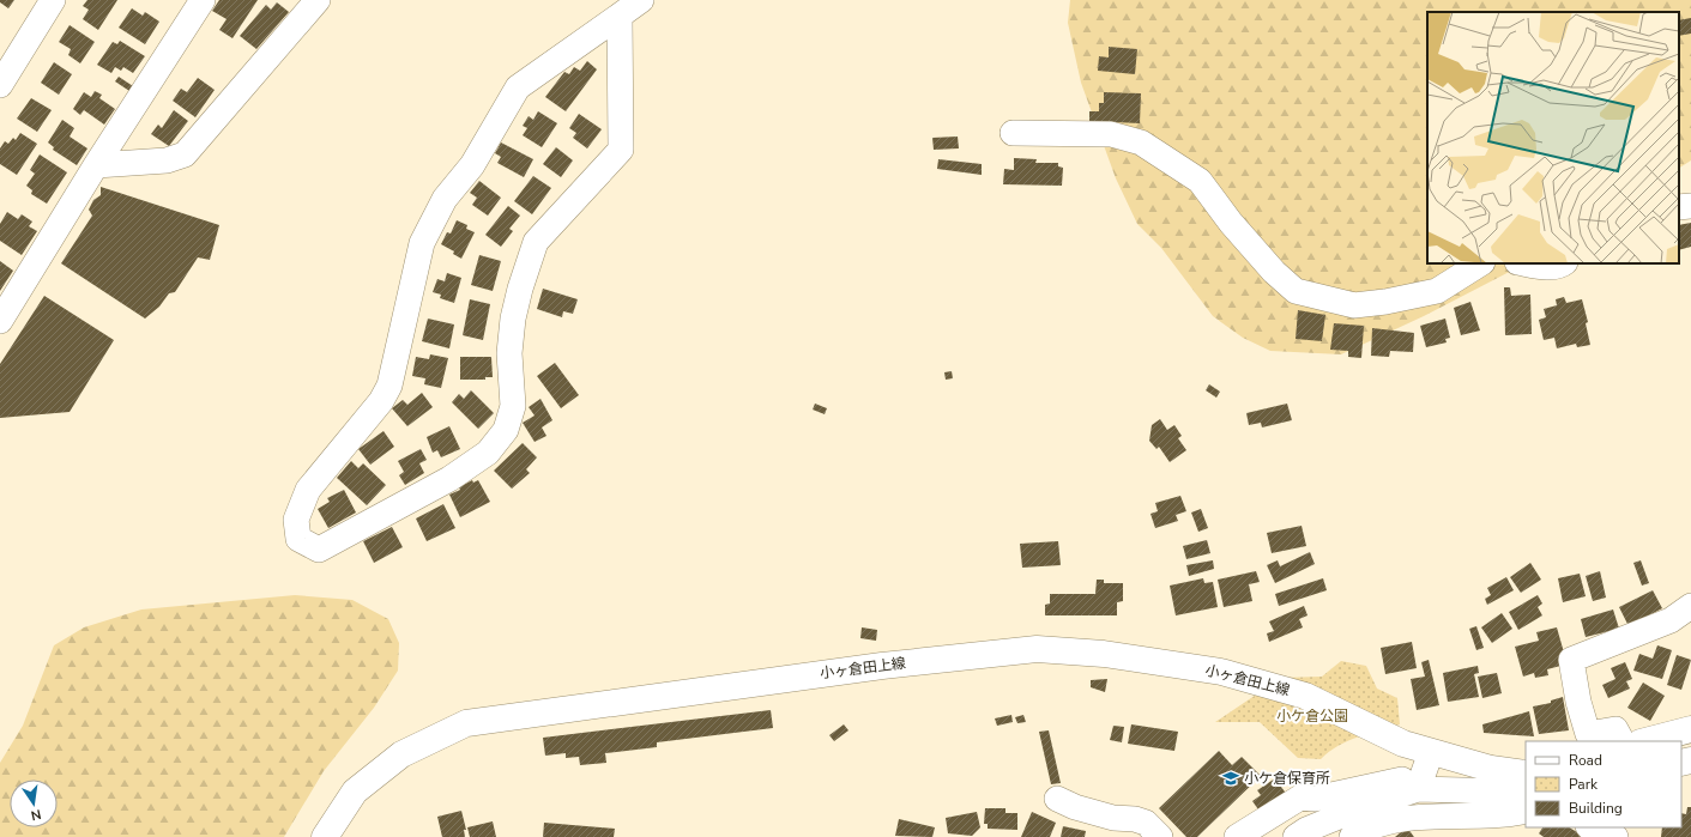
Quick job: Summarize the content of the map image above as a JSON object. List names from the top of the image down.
{
  "streets": {
    "main road": ["小ヶ倉田上線"]
  },
  "parks": ["小ケ倉公園"],
  "places": {
    "school or university": ["小ケ倉保育所"]
  },
  "legend": ["Road", "Park", "Building"],
  "north": "bottom"
}
